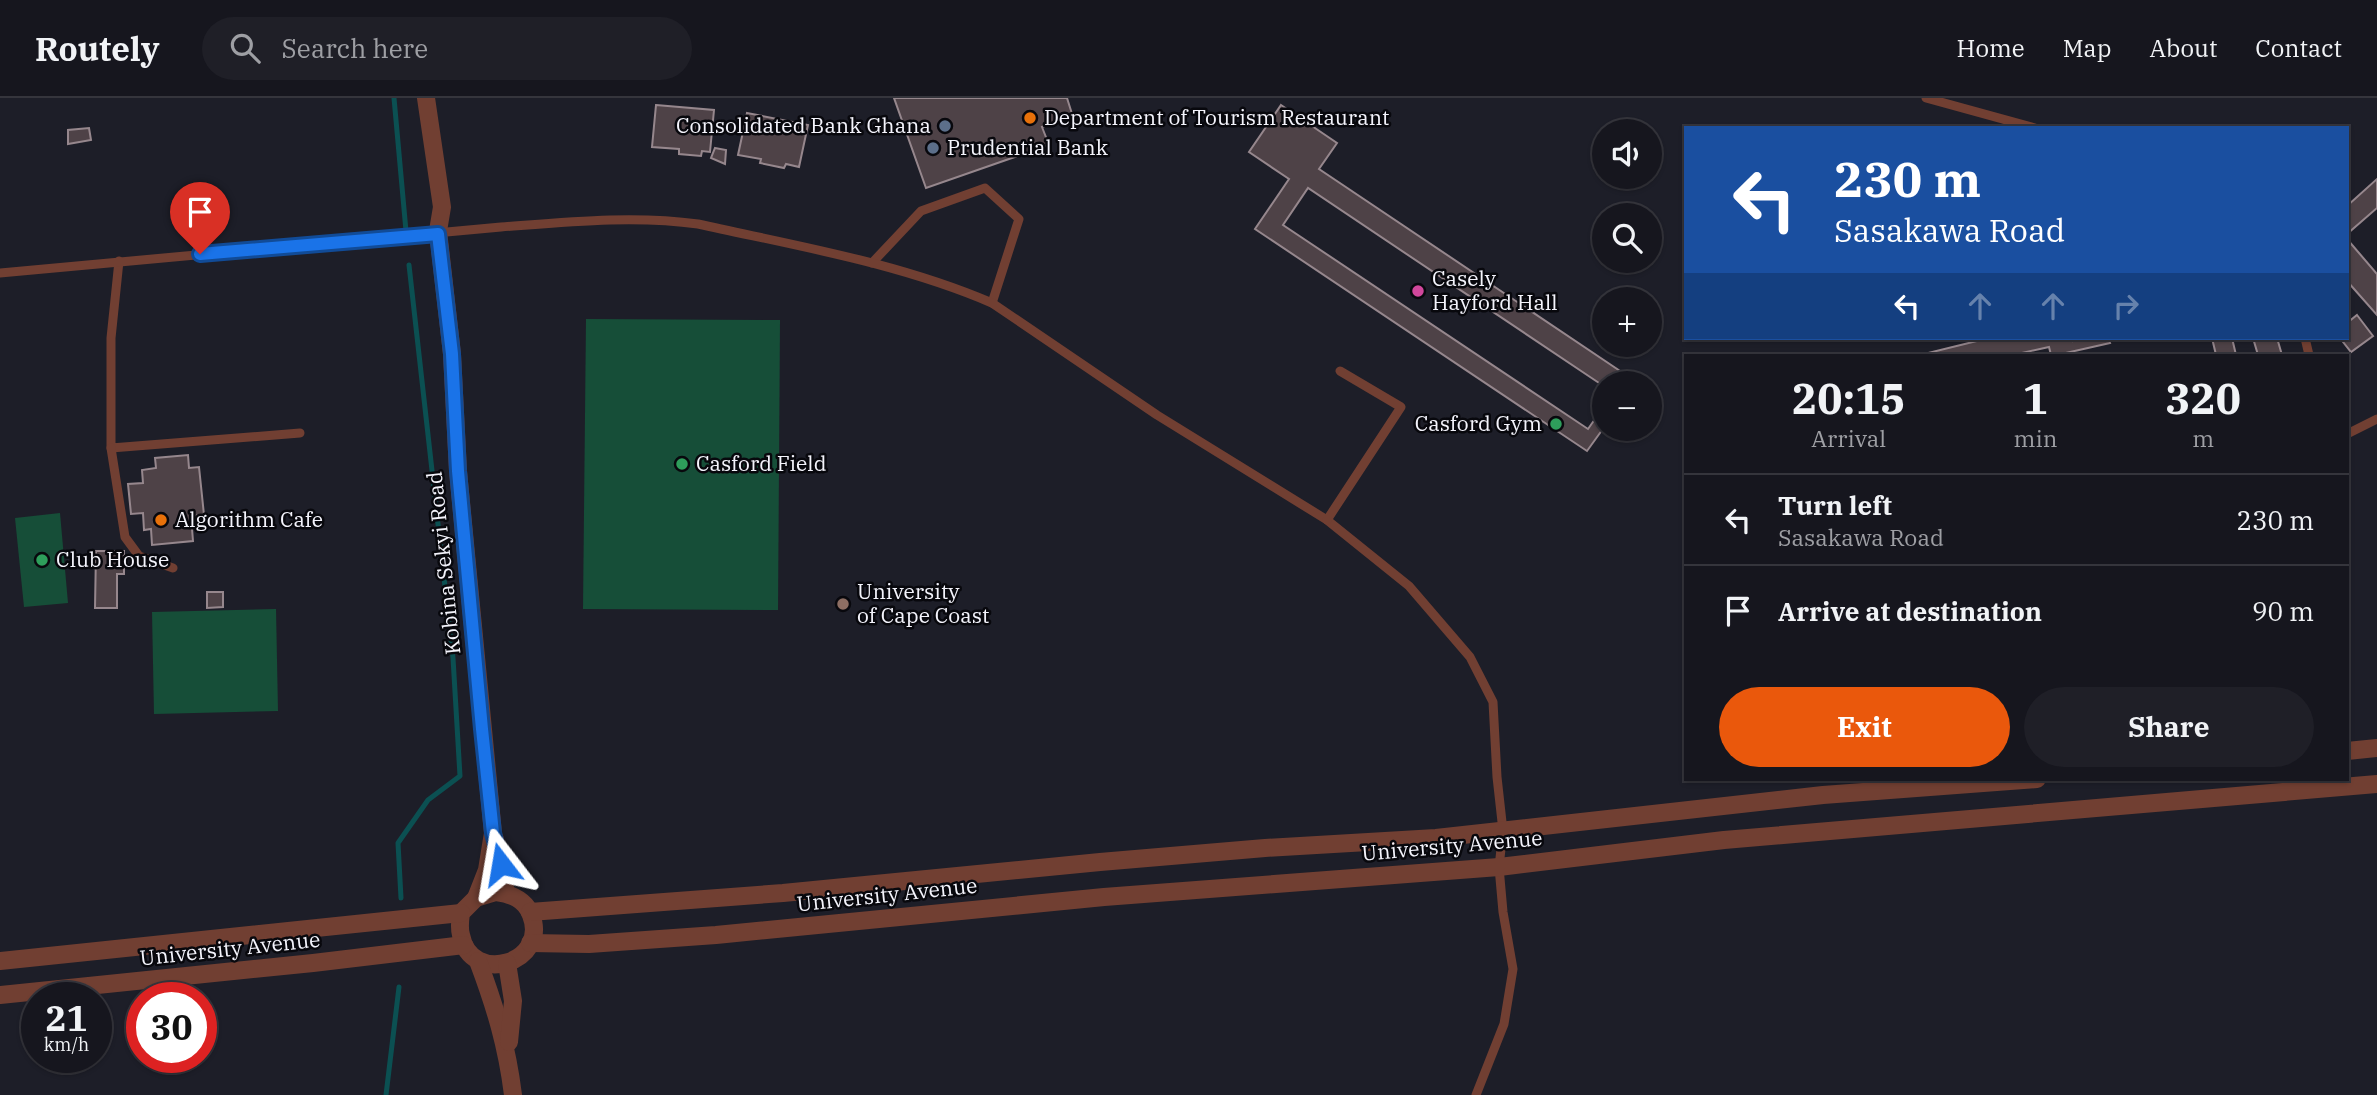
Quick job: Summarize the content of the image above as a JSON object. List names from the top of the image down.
{
  "streets": {
    "street": ["Kobina Sekyi Road", "University Avenue"]
  },
  "crossings": [
    ["Kobina Sekyi Road", "University Avenue"]
  ],
  "places": [
    "Department of Tourism Restaurant",
    "Consolidated Bank Ghana",
    "Prudential Bank",
    "Casely Hayford Hall",
    "Casford Gym",
    "Casford Field",
    "Algorithm Cafe",
    "Club House",
    "University of Cape Coast"
  ],
  "page": {
    "header": "Routely",
    "search": "Search here",
    "nav": [
      "Home",
      "Map",
      "About",
      "Contact"
    ],
    "map_buttons": ["+", "−"],
    "turn": ["230 m", "Sasakawa Road"],
    "eta": [
      "20:15",
      "Arrival",
      "1",
      "min",
      "320",
      "m"
    ],
    "list": [
      {
        "name": "Turn left",
        "note": "Sasakawa Road",
        "value": "230 m"
      },
      {
        "name": "Arrive at destination",
        "value": "90 m"
      }
    ],
    "buttons": ["Exit", "Share"],
    "speed": "21 km/h",
    "limit": "30"
  }
}
